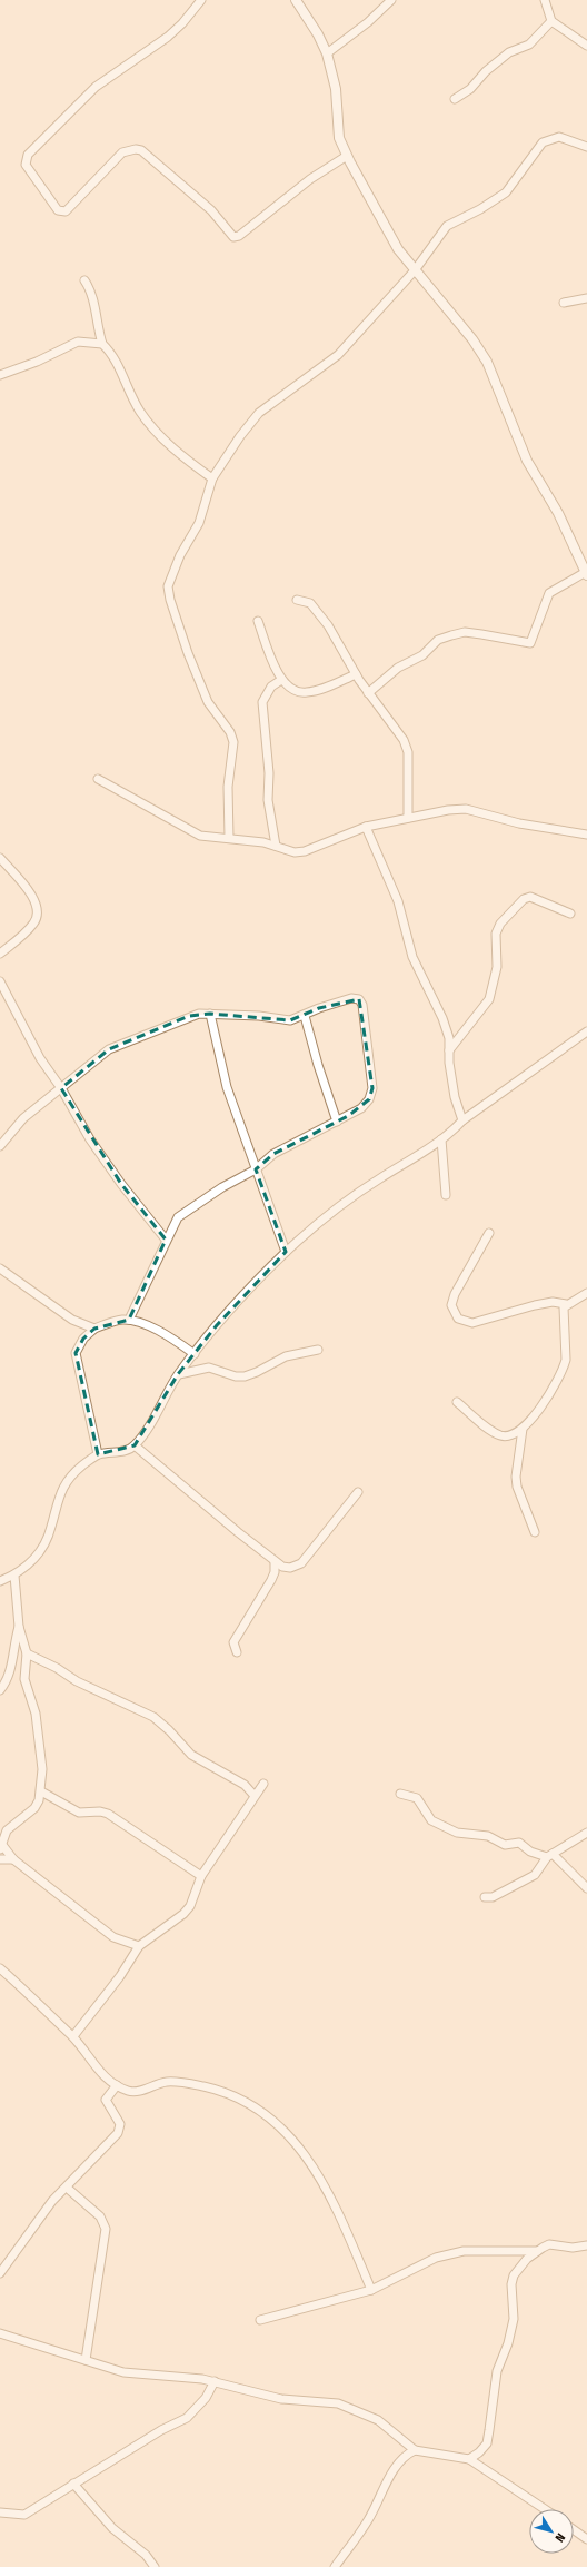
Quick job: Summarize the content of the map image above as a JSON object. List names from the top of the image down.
{
  "north": "bottom right"
}
